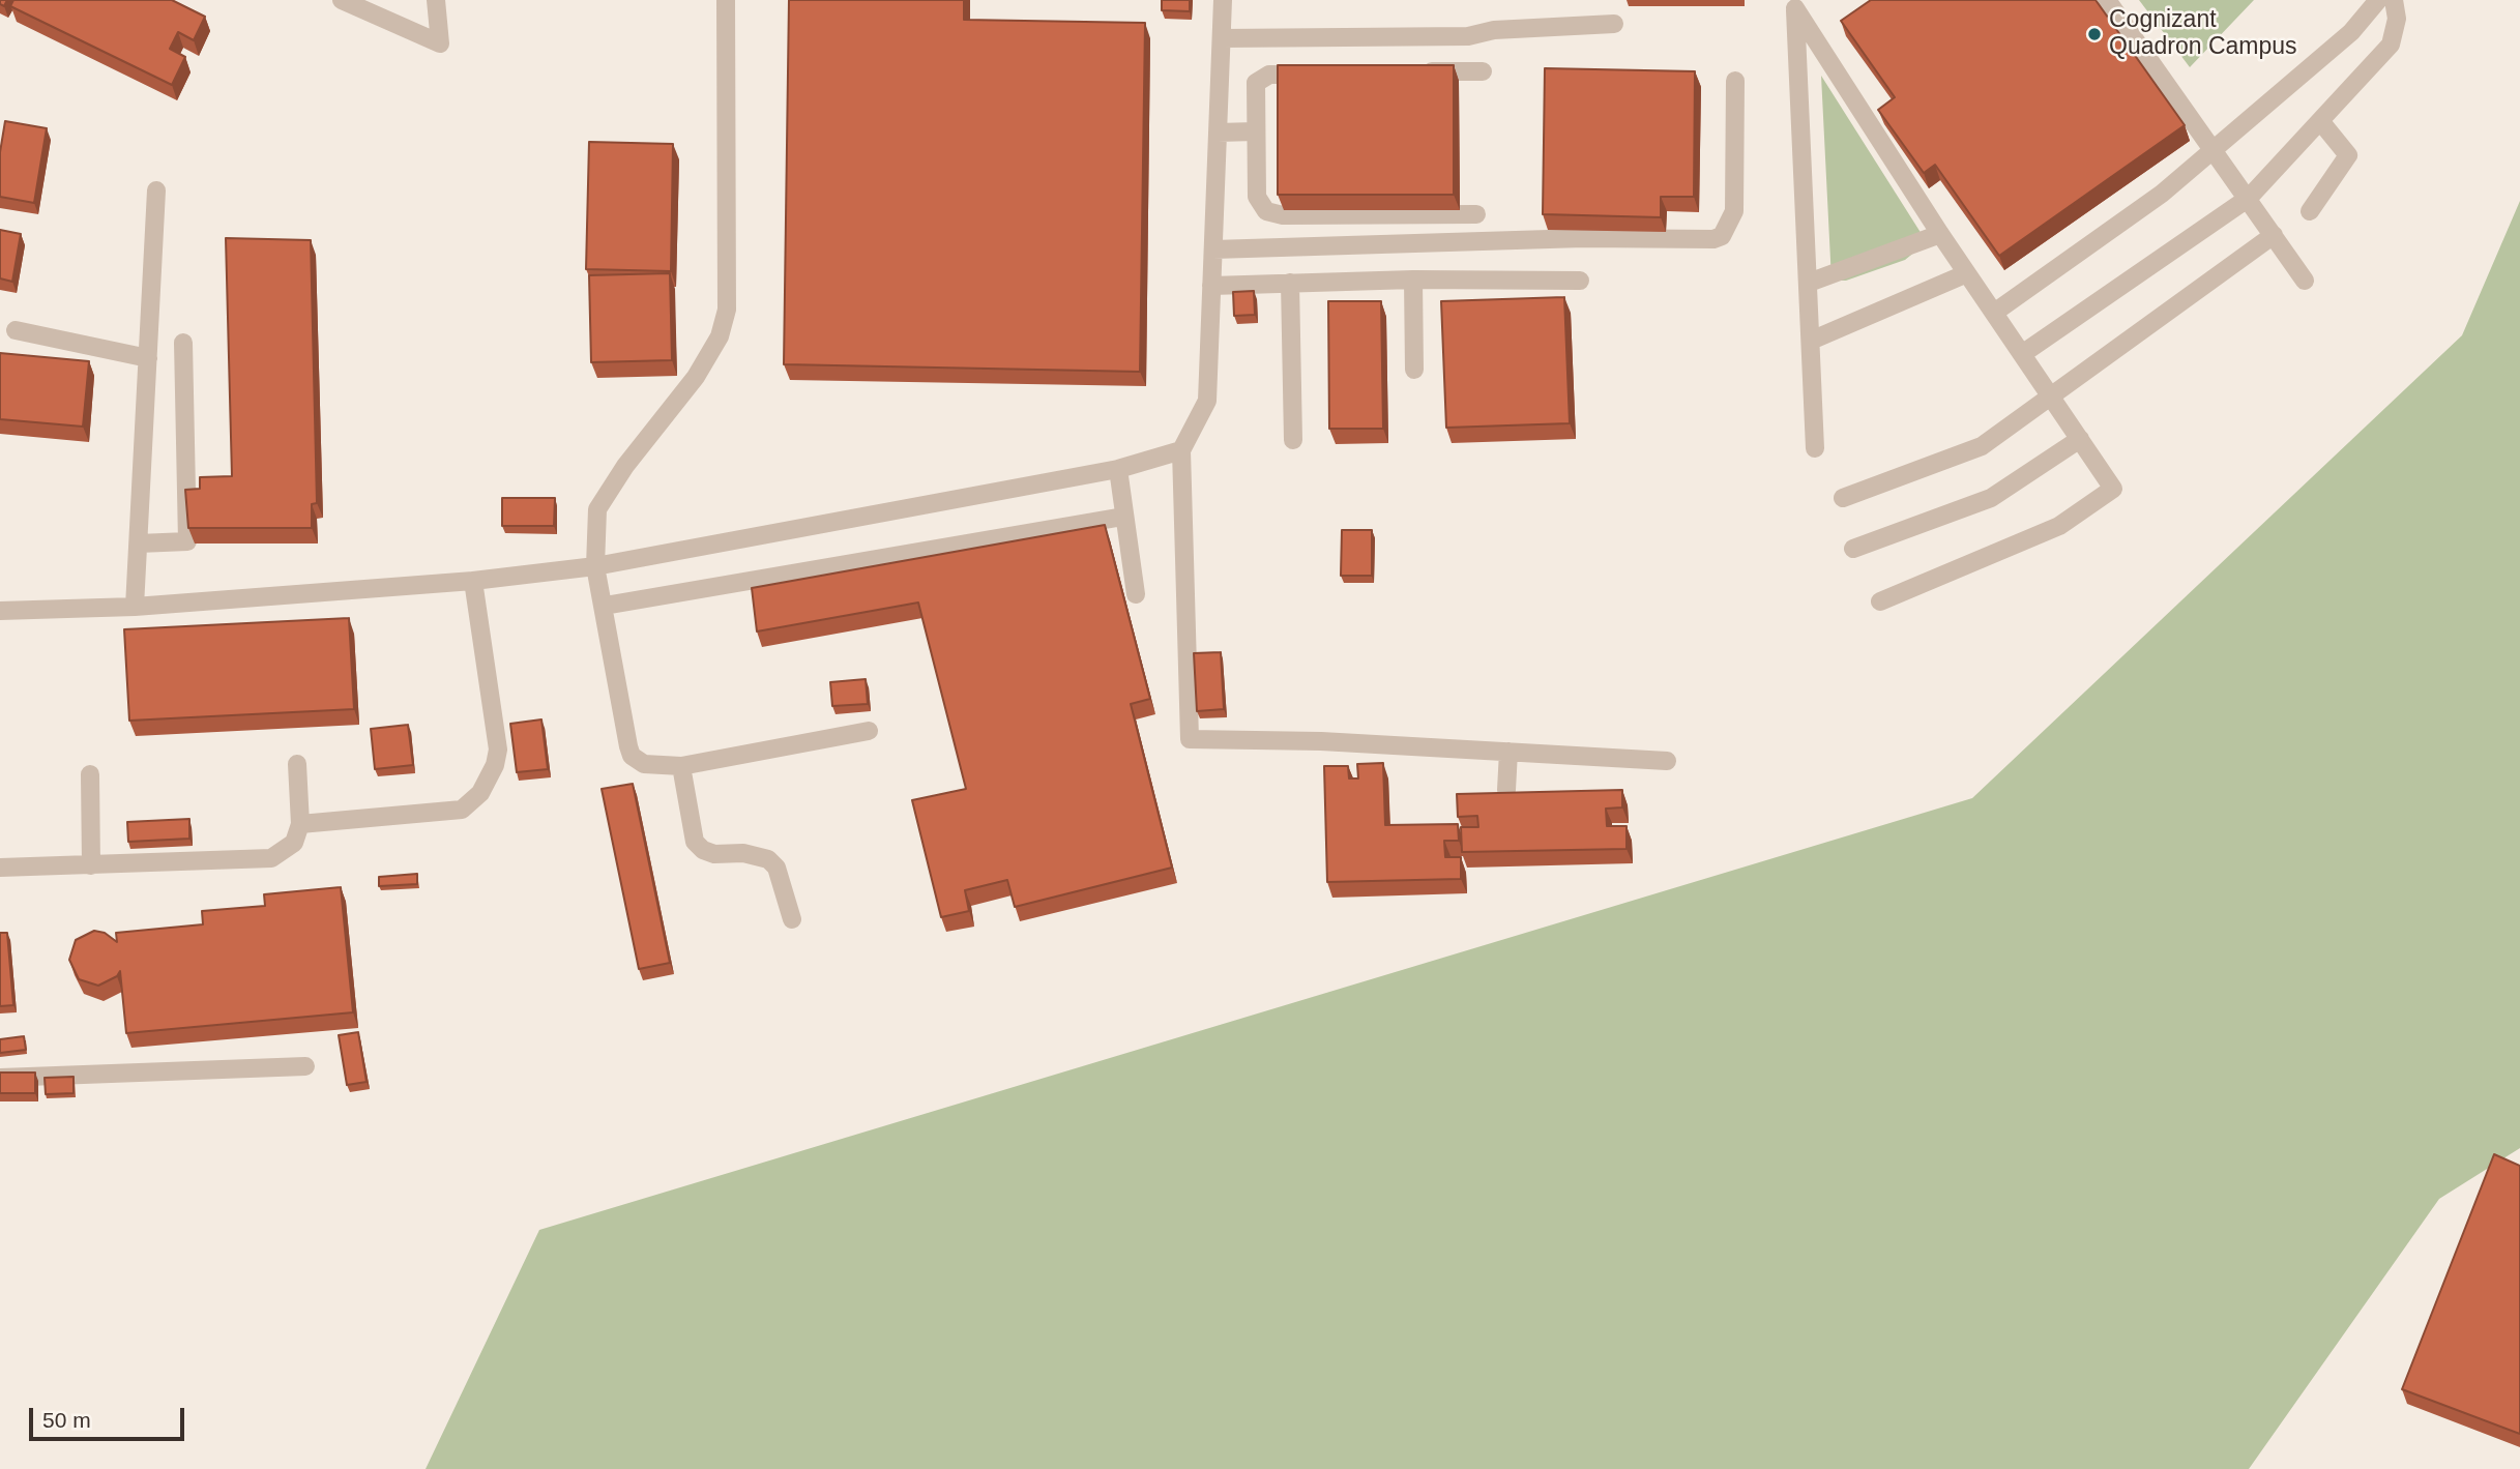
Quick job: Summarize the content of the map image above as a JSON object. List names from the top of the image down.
{
  "places": ["Cognizant Quadron Campus"],
  "scale_bar": "50 m"
}
